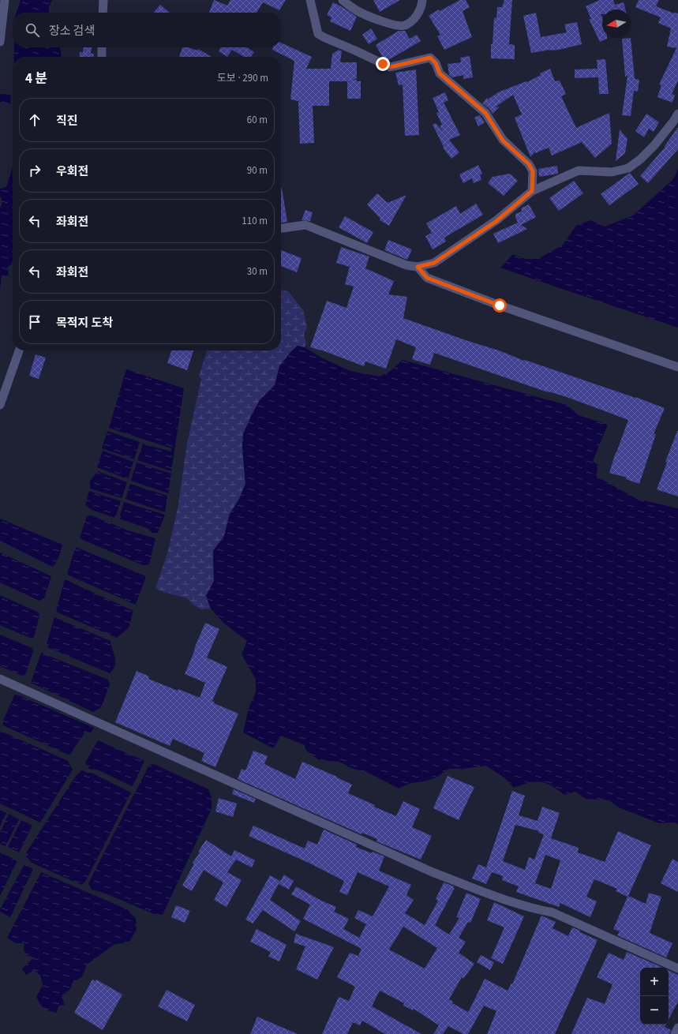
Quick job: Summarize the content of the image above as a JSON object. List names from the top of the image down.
{
  "north": "left",
  "page": {
    "search": "장소 검색",
    "heading": ["4 분", "도보 · 290 m"],
    "list": [
      ["직진", "60 m"],
      ["우회전", "90 m"],
      ["좌회전", "110 m"],
      ["좌회전", "30 m"],
      "목적지 도착"
    ],
    "map_buttons": ["+", "−"]
  }
}
